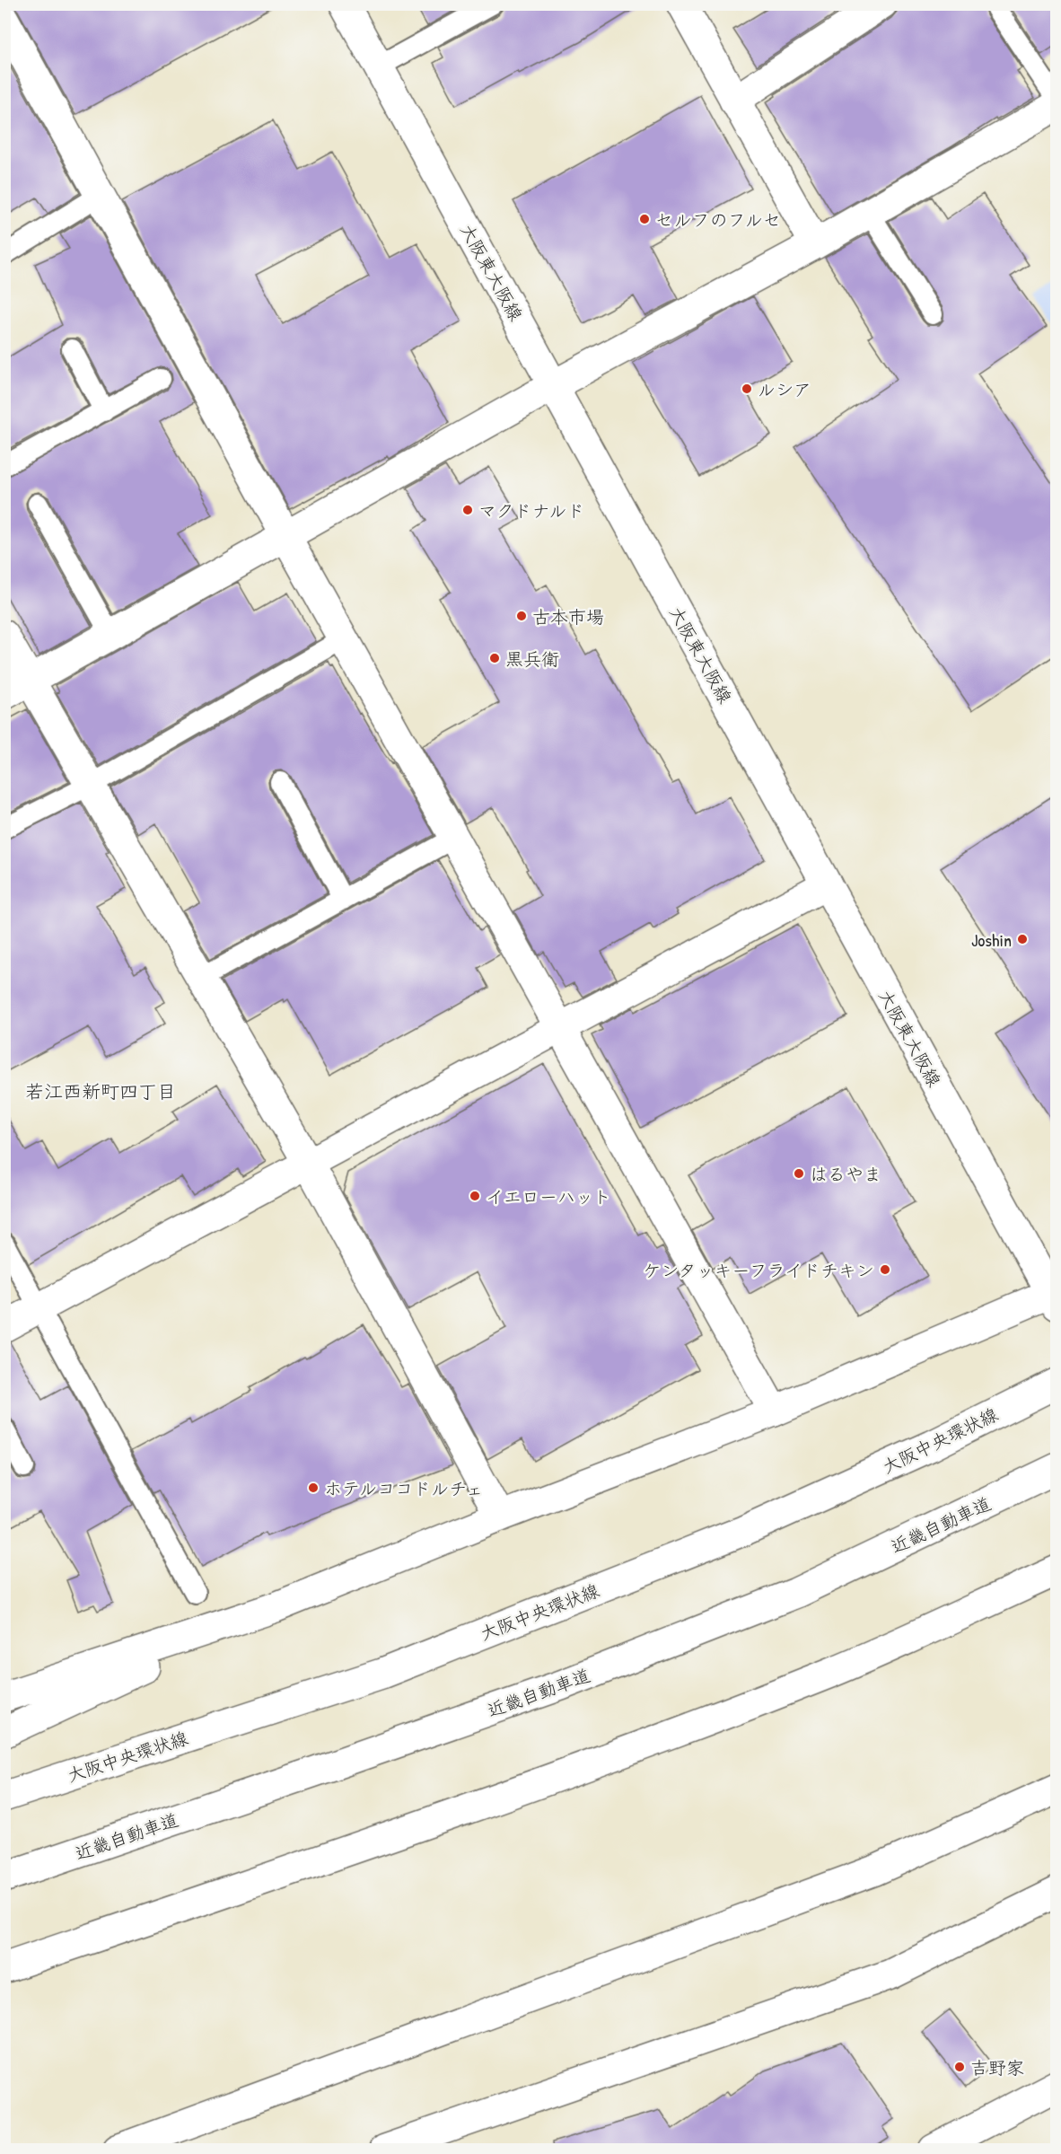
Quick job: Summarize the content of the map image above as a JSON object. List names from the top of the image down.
{
  "streets": {
    "main road": ["大阪東大阪線", "大阪中央環状線", "近畿自動車道"]
  },
  "districts": ["若江西新町四丁目"],
  "places": [
    "セルフのフルセ",
    "ルシア",
    "マクドナルド",
    "古本市場",
    "黒兵衛",
    "Joshin",
    "はるやま",
    "イエローハット",
    "ケンタッキーフライドチキン",
    "ホテルココドルチェ",
    "吉野家"
  ]
}
